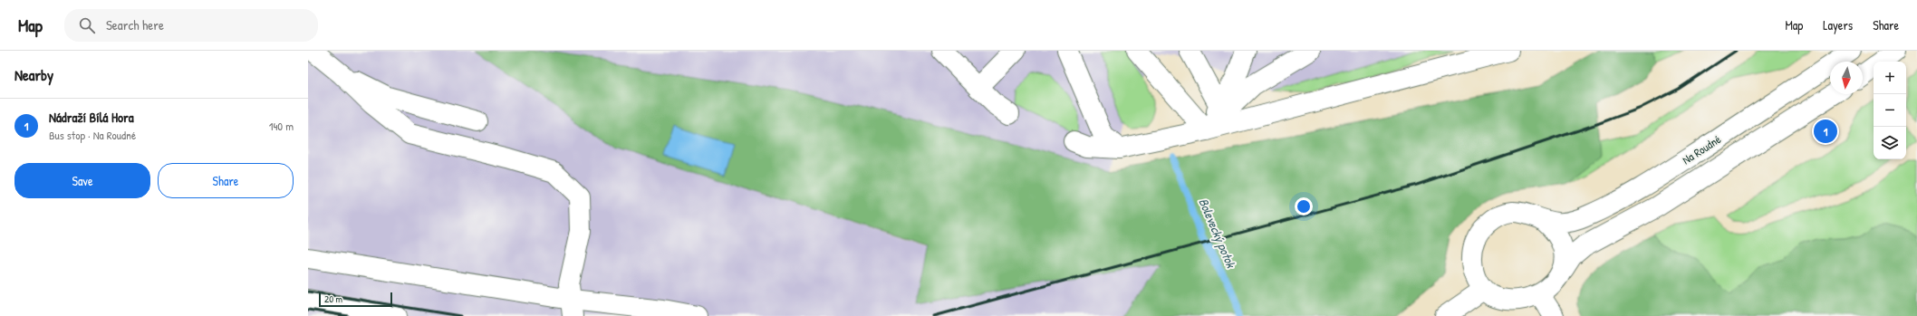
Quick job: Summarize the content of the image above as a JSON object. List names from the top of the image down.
{
  "streets": {
    "main road": ["Na Roudné"]
  },
  "water": ["Bolevecký potok"],
  "scale_bar": "20 m",
  "north": "bottom",
  "page": {
    "header": "Map",
    "search": "Search here",
    "nav": ["Map", "Layers", "Share"],
    "heading": "Nearby",
    "map_buttons": ["+", "−"],
    "list": [
      {
        "mark": "1",
        "name": "Nádraží Bílá Hora",
        "note": "Bus stop · Na Roudné",
        "value": "140 m"
      }
    ],
    "pins": "1",
    "buttons": ["Save", "Share"],
    "scale": "20 m"
  }
}
